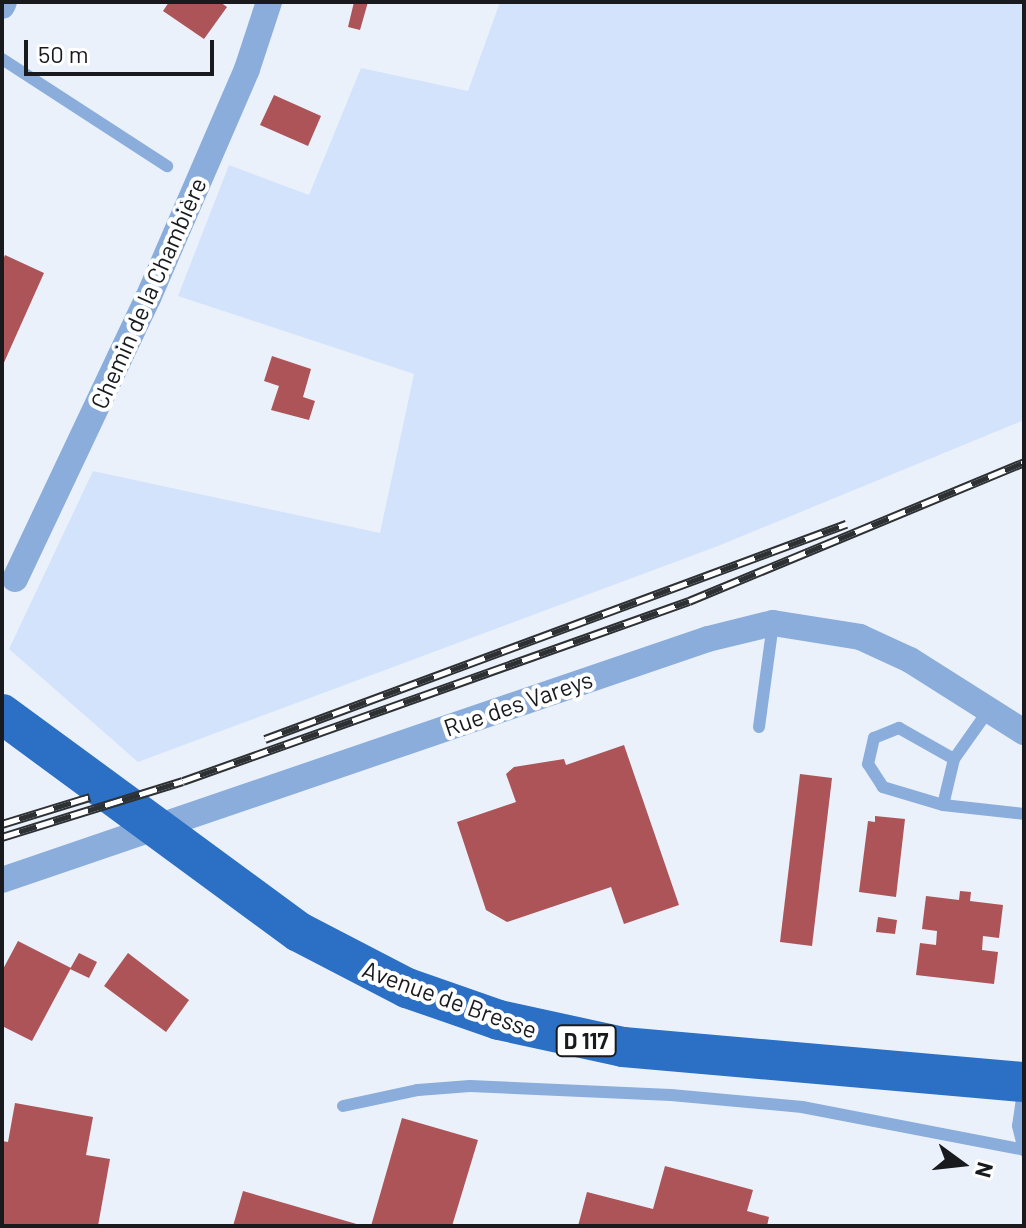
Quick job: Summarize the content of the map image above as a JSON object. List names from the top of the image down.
{
  "streets": {
    "main road": ["Avenue de Bresse", "D 117"],
    "street": ["Chemin de la Chambière", "Rue des Vareys"]
  },
  "scale_bar": "50 m",
  "north": "right"
}
